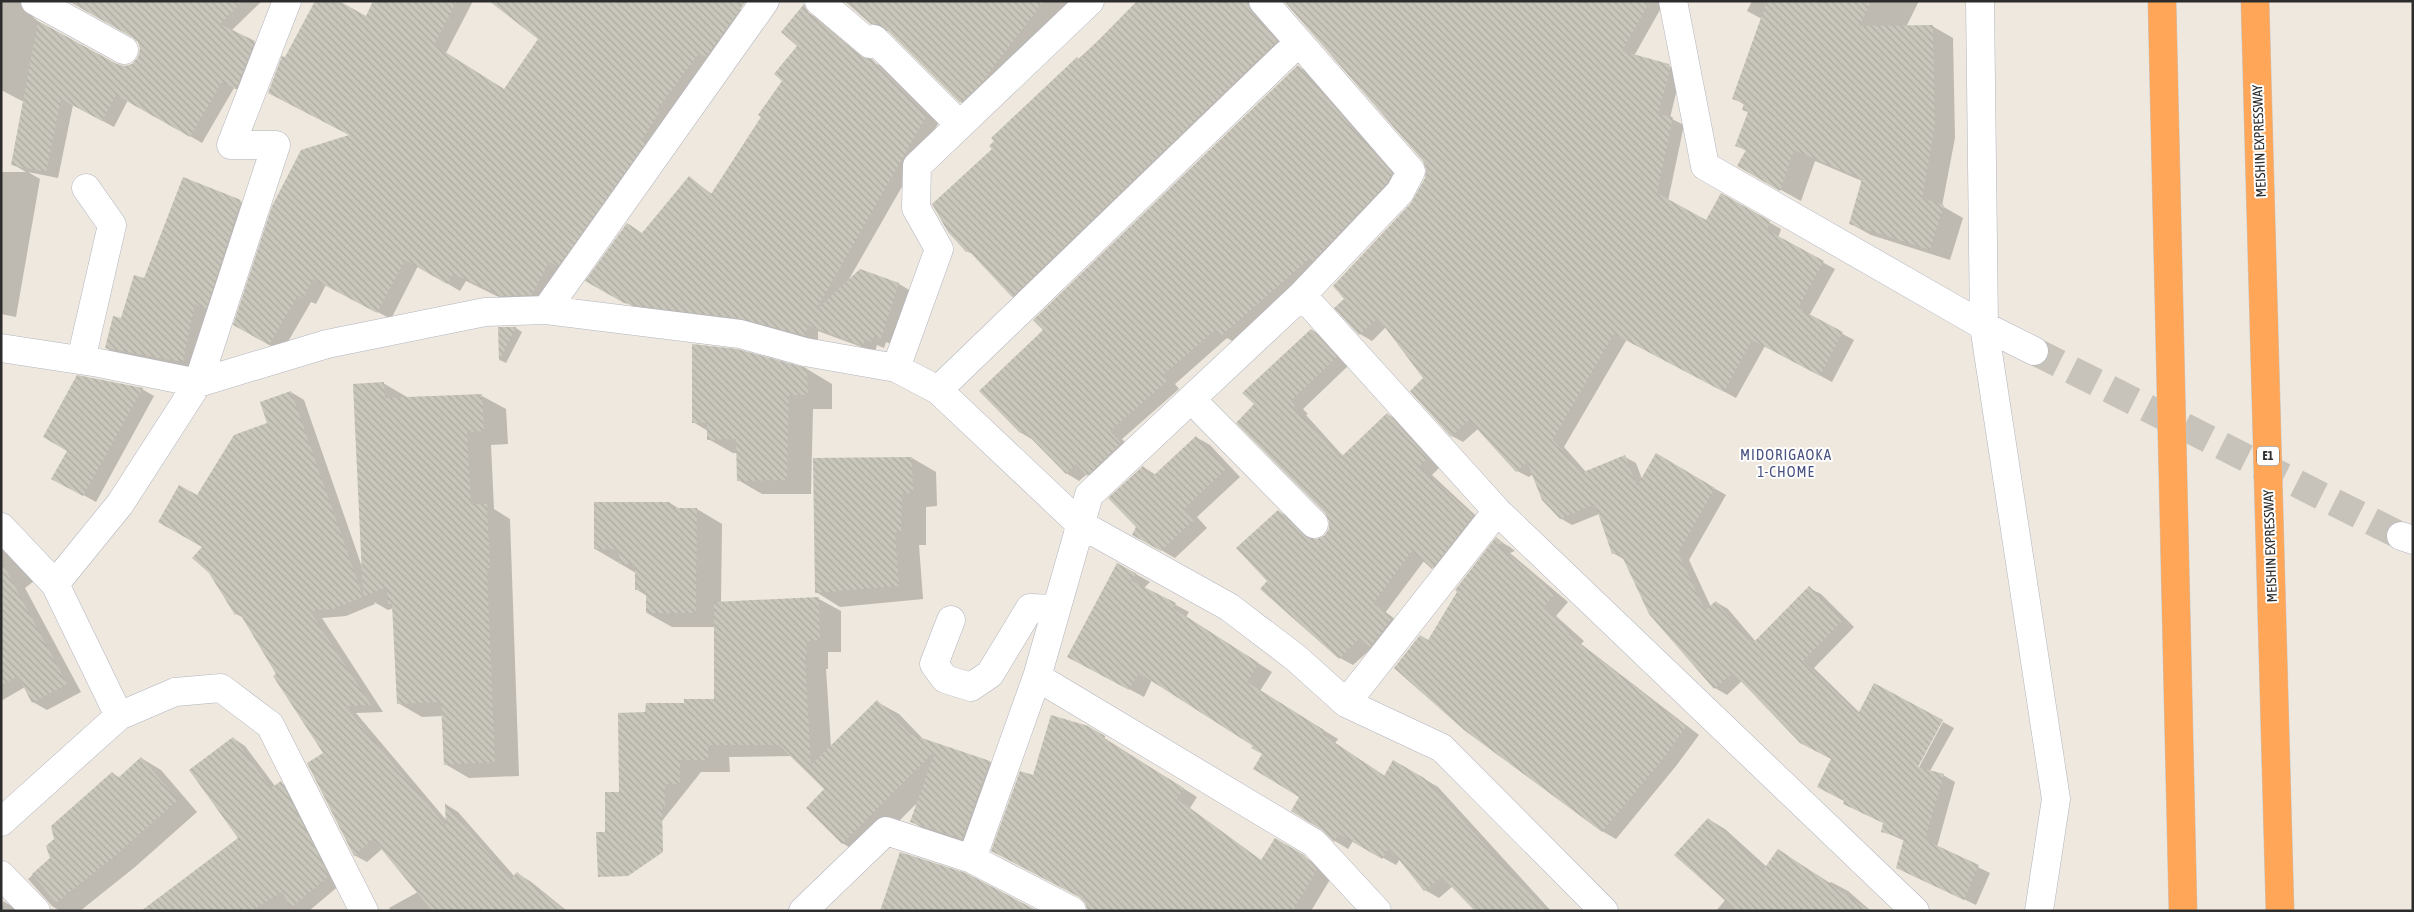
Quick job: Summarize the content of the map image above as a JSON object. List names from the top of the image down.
{
  "streets": {
    "highway": ["MEISHIN EXPRESSWAY", "E1"]
  },
  "districts": ["MIDORIGAOKA 1-CHOME"]
}
